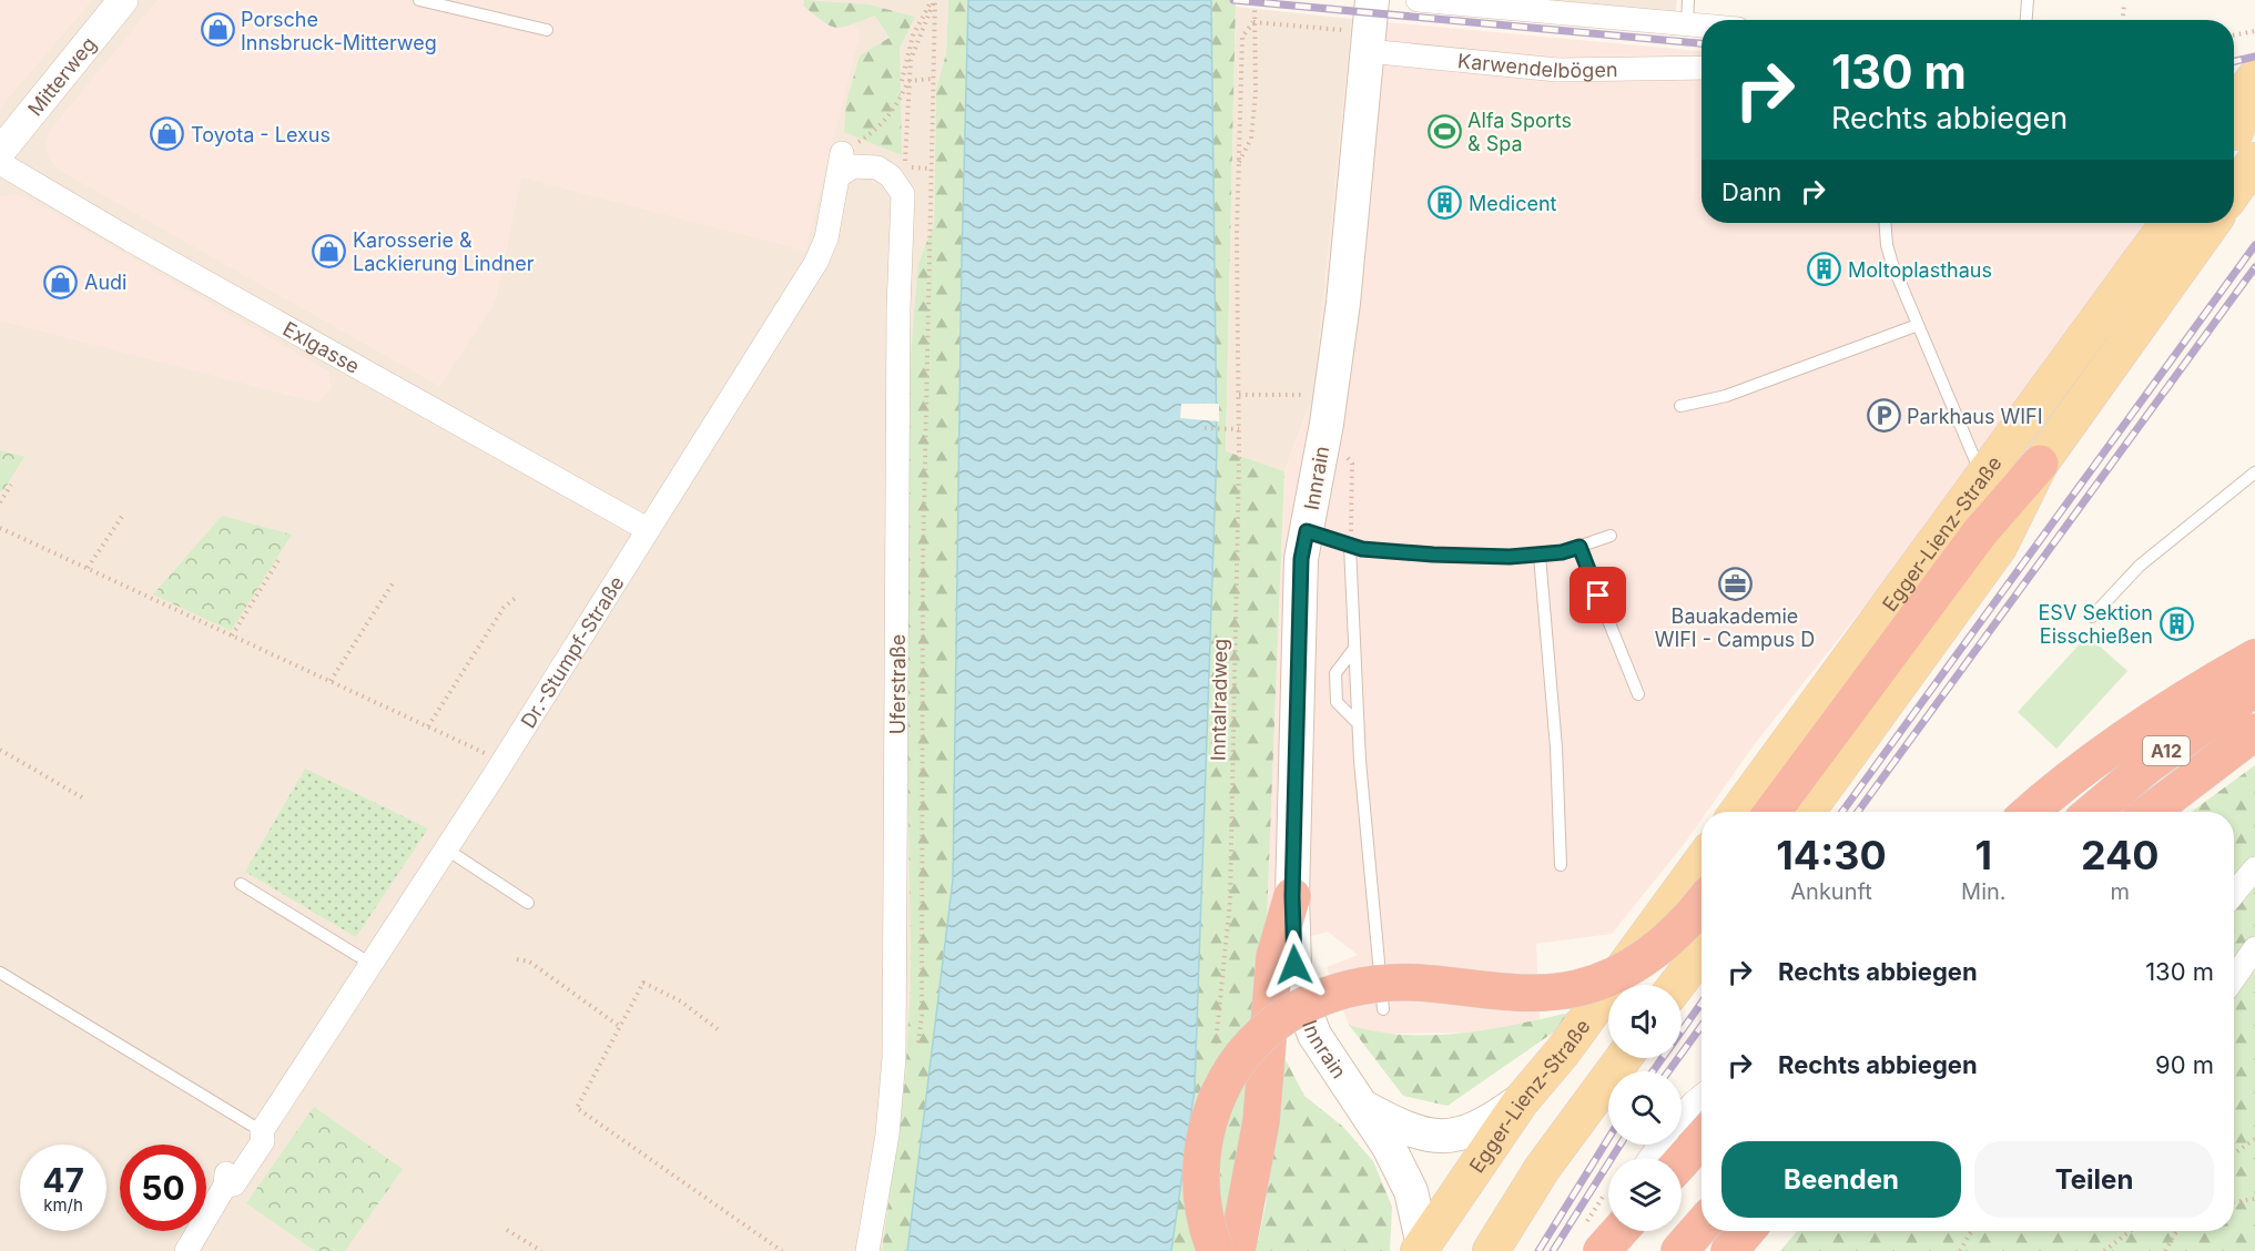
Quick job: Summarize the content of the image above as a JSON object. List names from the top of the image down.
{
  "streets": {
    "highway": ["A12"],
    "main road": ["Innrain", "Egger-Lienz-Straße"],
    "street": [
      "Karwendelbögen",
      "Mitterweg",
      "Exlgasse",
      "Dr.-Stumpf-Straße",
      "Uferstraße"
    ],
    "path": ["Inntalradweg"]
  },
  "crossings": [
    ["Karwendelbögen", "Innrain"],
    ["Exlgasse", "Dr.-Stumpf-Straße"],
    ["Innrain", "Egger-Lienz-Straße"],
    ["Dr.-Stumpf-Straße", "Uferstraße"]
  ],
  "places": {
    "shop": [
      "Porsche Innsbruck-Mitterweg",
      "Toyota - Lexus",
      "Karosserie & Lackierung Lindner",
      "Audi"
    ],
    "sports": ["Alfa Sports & Spa"],
    "building": ["Medicent", "Moltoplasthaus", "ESV Sektion Eisschießen"],
    "parking": ["Parkhaus WIFI"],
    "office": ["Bauakademie WIFI - Campus D"]
  },
  "page": {
    "turn": ["130 m", "Rechts abbiegen"],
    "then": "Dann",
    "eta": [
      "14:30",
      "Ankunft",
      "1",
      "Min.",
      "240",
      "m"
    ],
    "list": [
      {
        "name": "Rechts abbiegen",
        "value": "130 m"
      },
      {
        "name": "Rechts abbiegen",
        "value": "90 m"
      }
    ],
    "buttons": ["Beenden", "Teilen"],
    "speed": "47 km/h",
    "limit": "50"
  }
}
